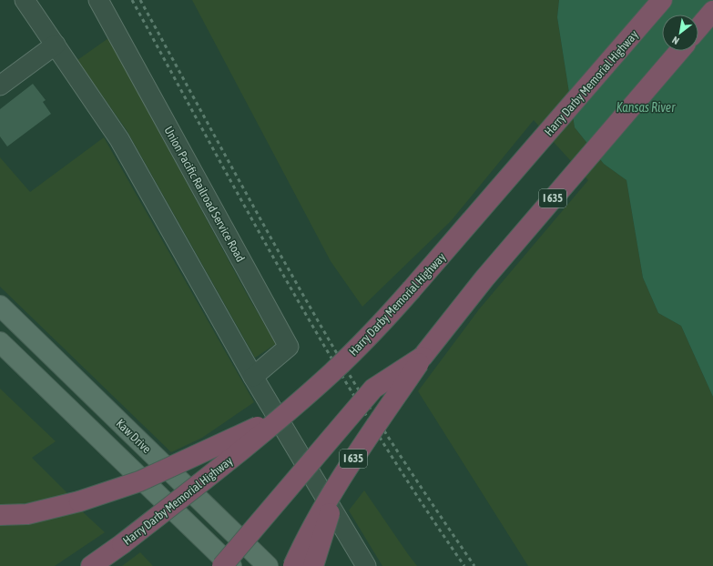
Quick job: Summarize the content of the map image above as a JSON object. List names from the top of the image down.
{
  "streets": {
    "highway": ["Harry Darby Memorial Highway", "I 635"],
    "main road": ["Kaw Drive"],
    "street": ["Union Pacific Railroad Service Road"]
  },
  "water": ["Kansas River"],
  "north": "bottom left"
}
